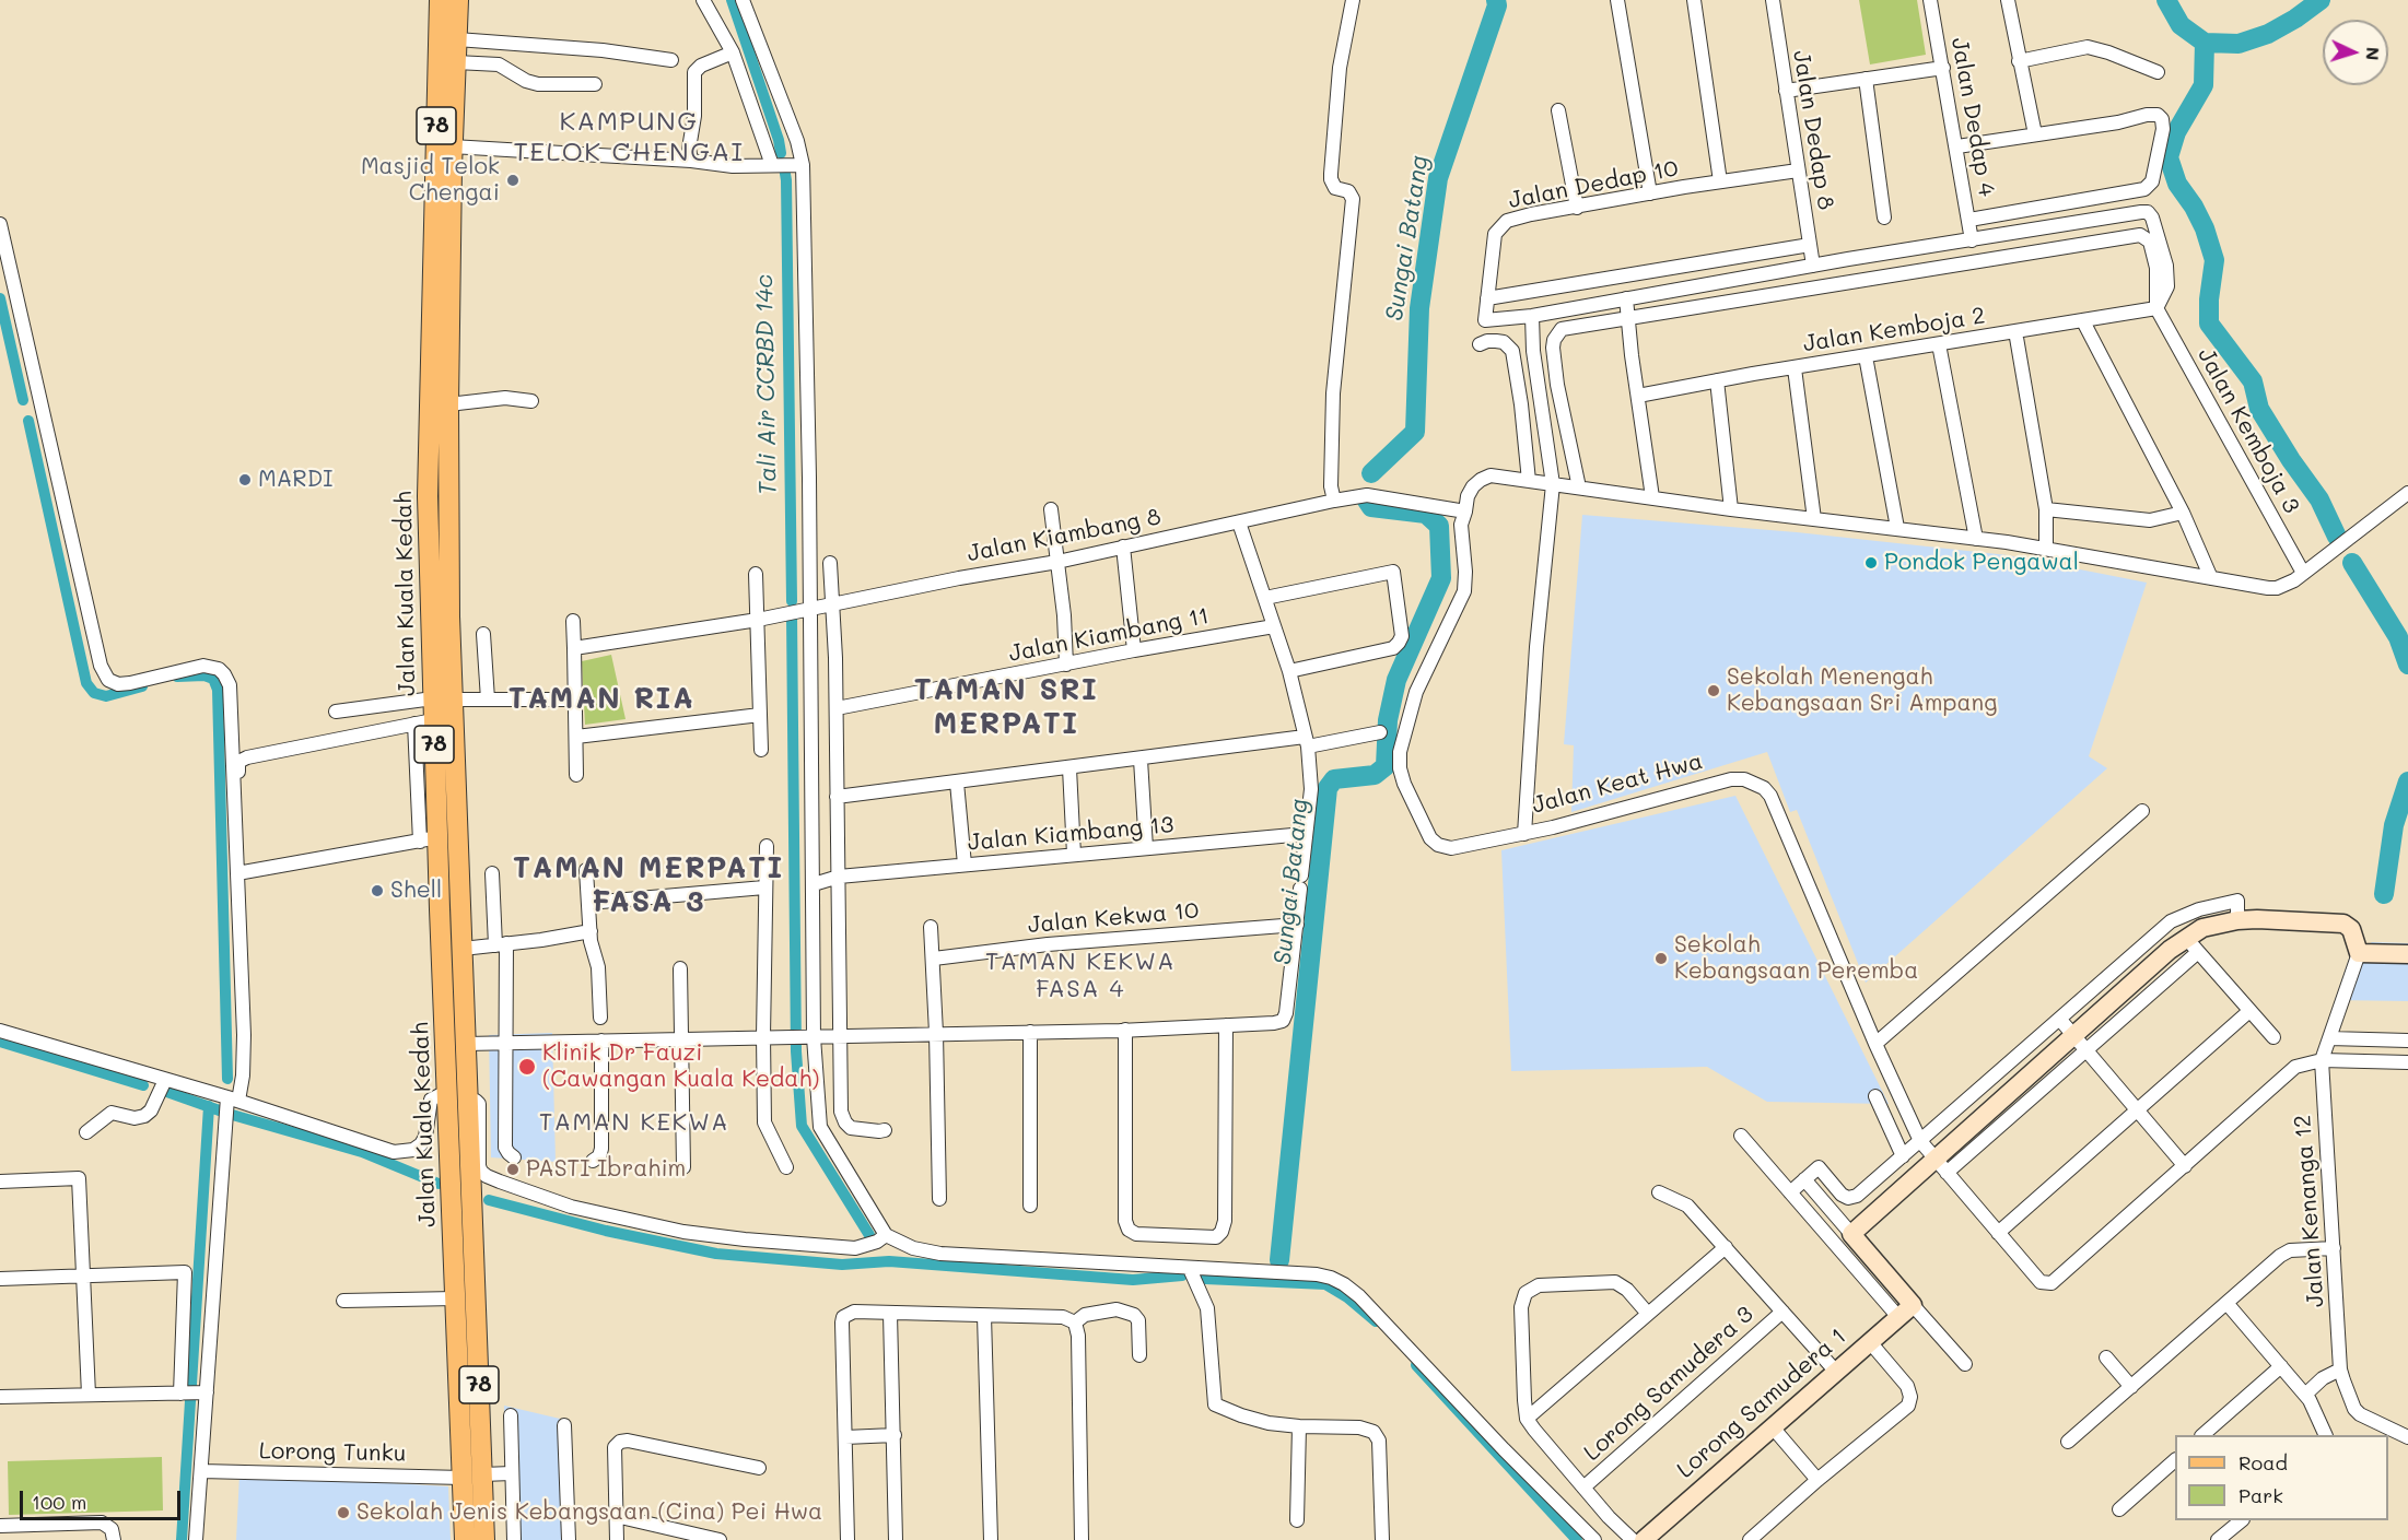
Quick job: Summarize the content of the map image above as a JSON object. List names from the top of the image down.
{
  "streets": {
    "main road": ["78", "Jalan Kuala Kedah"],
    "street": [
      "Jalan Dedap 4",
      "Jalan Dedap 8",
      "Jalan Dedap 10",
      "Jalan Kemboja 2",
      "Jalan Kemboja 3",
      "Jalan Kiambang 8",
      "Jalan Kiambang 11",
      "Jalan Keat Hwa",
      "Jalan Kiambang 13",
      "Jalan Kekwa 10",
      "Jalan Kenanga 12",
      "Lorong Samudera 3",
      "Lorong Samudera 1",
      "Lorong Tunku"
    ]
  },
  "crossings": [
    ["Jalan Dedap 8", "Jalan Dedap 10"],
    ["Jalan Kemboja 2", "Jalan Kemboja 3"],
    ["Jalan Kiambang 8", "Jalan Keat Hwa"],
    ["Jalan Kuala Kedah", "Lorong Tunku"],
    ["Jalan Keat Hwa", "Jalan Kenanga 12"]
  ],
  "districts": [
    "KAMPUNG TELOK CHENGAI",
    "TAMAN SRI MERPATI",
    "TAMAN RIA",
    "TAMAN MERPATI FASA 3",
    "TAMAN KEKWA FASA 4",
    "TAMAN KEKWA"
  ],
  "water": ["Sungai Batang", "Tali Air CCRBD 14c"],
  "places": [
    "Masjid Telok Chengai",
    "MARDI",
    "Pondok Pengawal",
    "Sekolah Menengah Kebangsaan Sri Ampang",
    "Shell",
    "Sekolah Kebangsaan Peremba",
    "Klinik Dr Fauzi (Cawangan Kuala Kedah)",
    "PASTI Ibrahim",
    "Sekolah Jenis Kebangsaan (Cina) Pei Hwa"
  ],
  "legend": ["Road", "Park"],
  "scale_bar": "100 m",
  "north": "right"
}
